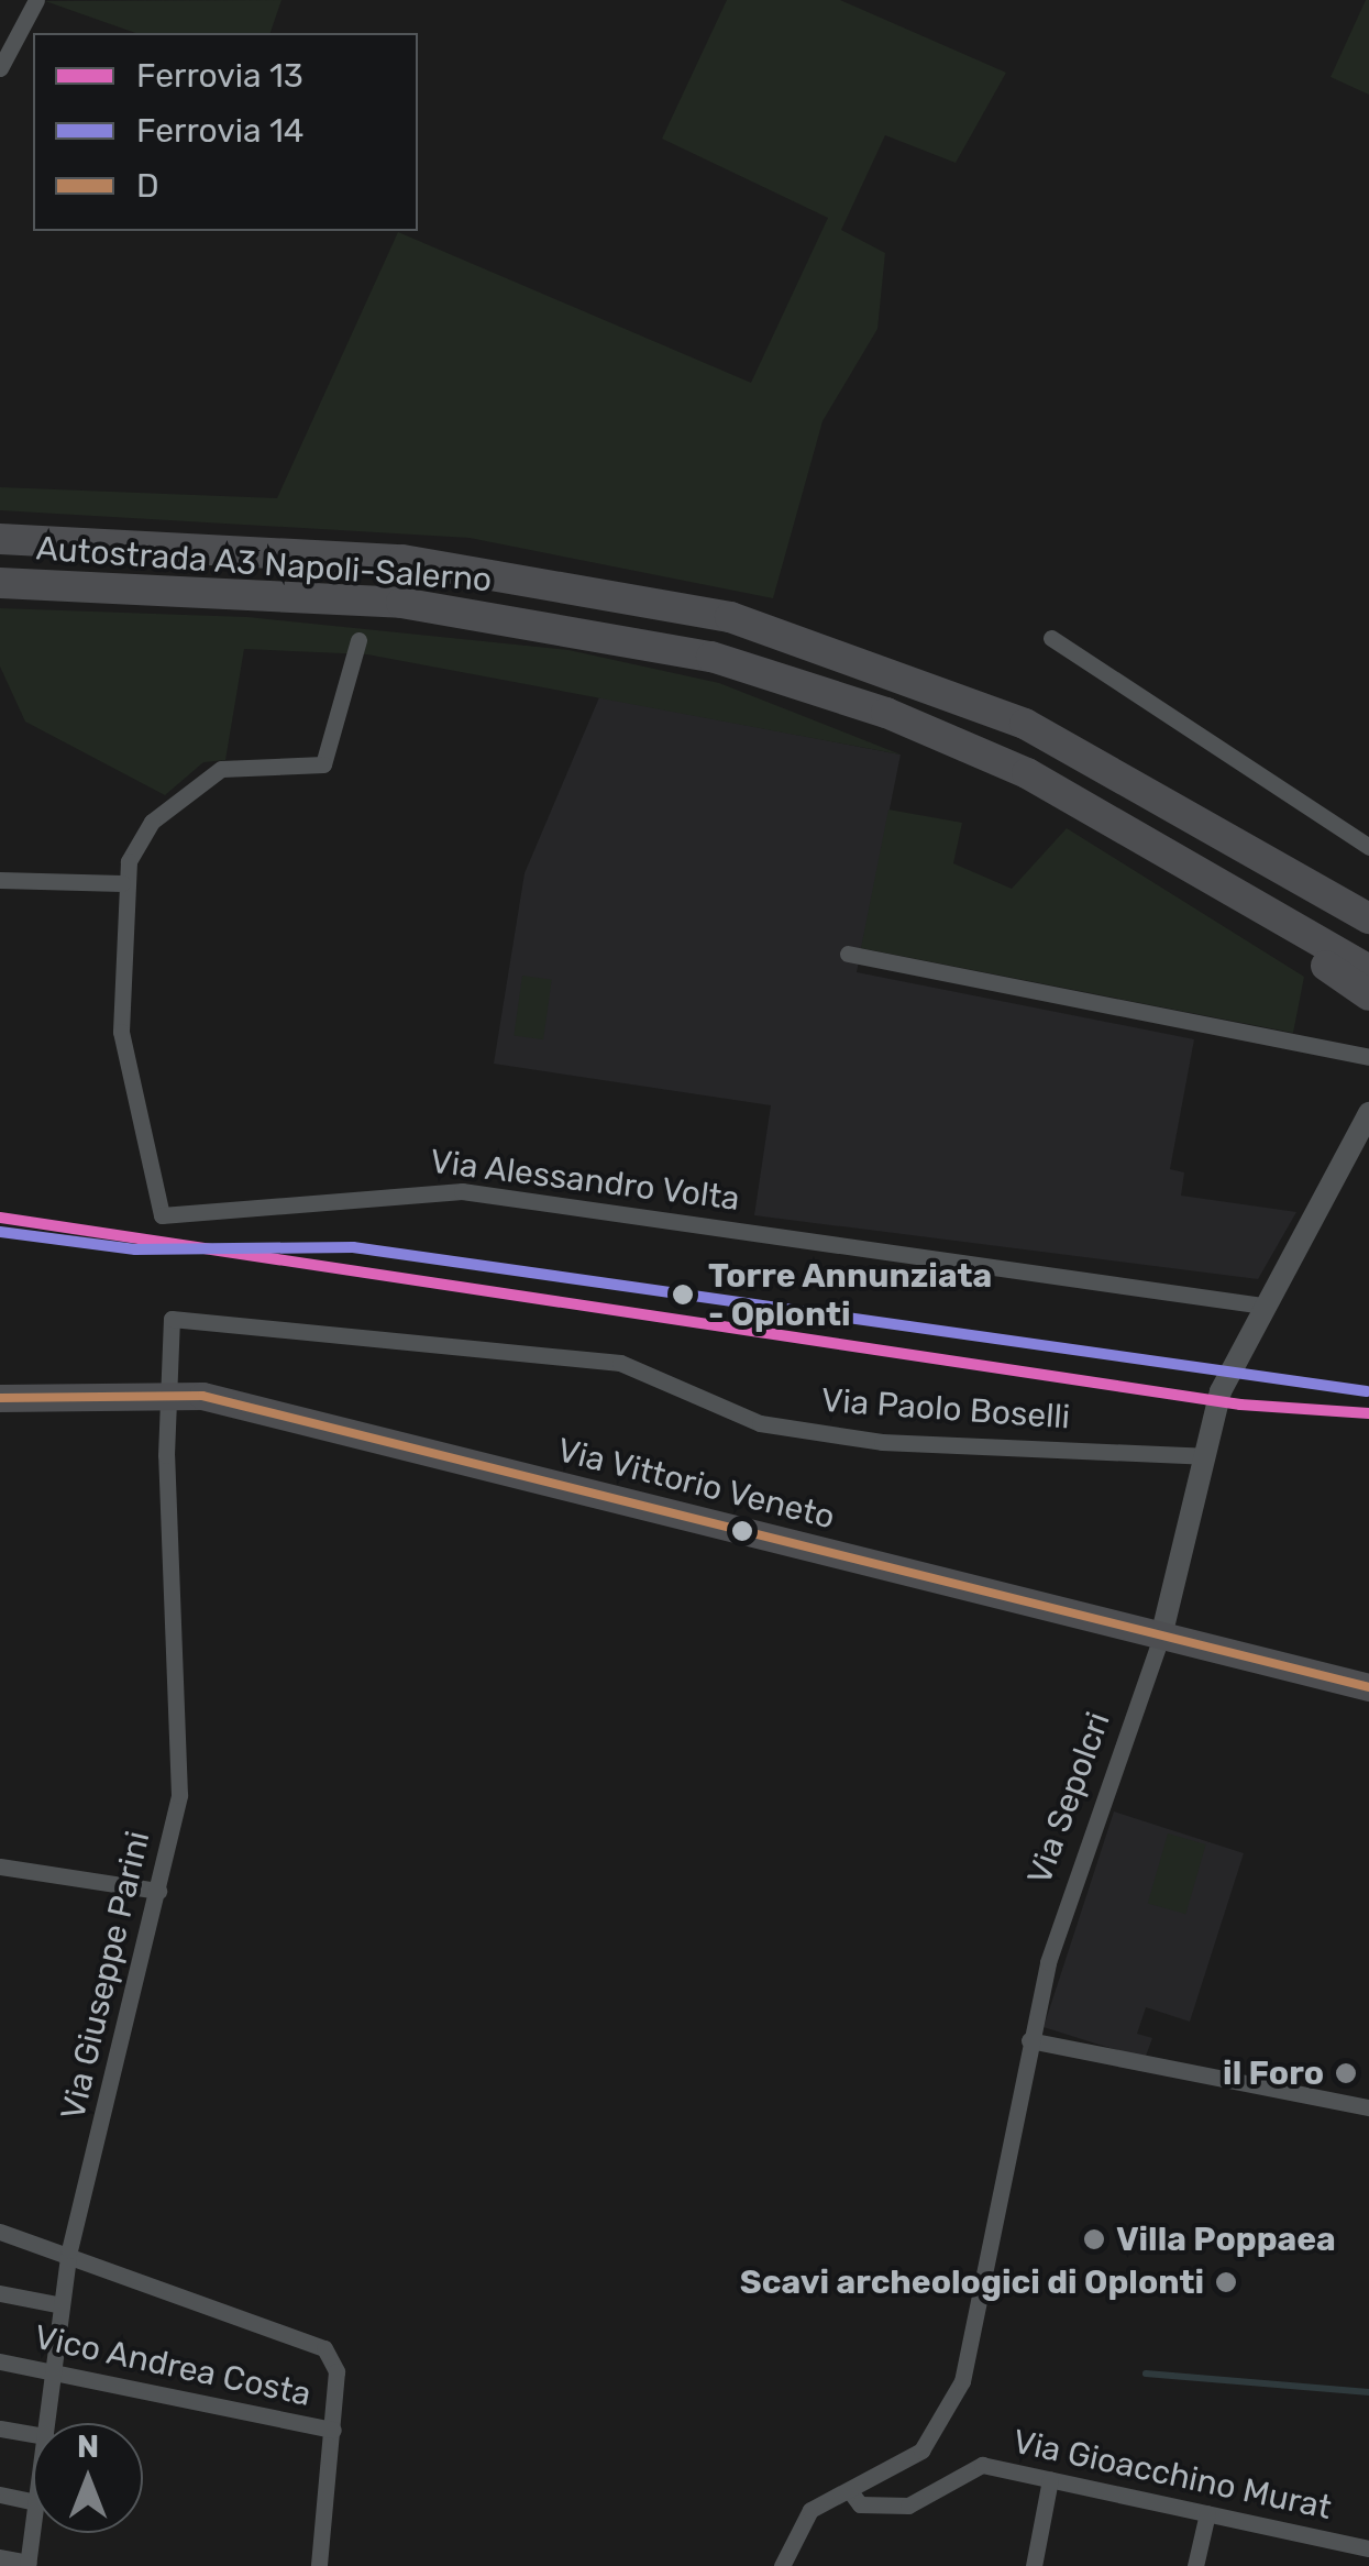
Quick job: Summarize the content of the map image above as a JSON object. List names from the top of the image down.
{
  "streets": {
    "highway": ["Autostrada A3 Napoli-Salerno"],
    "main road": ["Via Vittorio Veneto"],
    "street": [
      "Via Alessandro Volta",
      "Via Paolo Boselli",
      "Via Sepolcri",
      "Via Giuseppe Parini",
      "Vico Andrea Costa",
      "Via Gioacchino Murat"
    ]
  },
  "crossings": [
    ["Via Alessandro Volta", "Via Sepolcri"],
    ["Via Paolo Boselli", "Via Sepolcri"],
    ["Via Paolo Boselli", "Via Giuseppe Parini"],
    ["Via Vittorio Veneto", "Via Sepolcri"],
    ["Via Vittorio Veneto", "Via Giuseppe Parini"],
    ["Via Sepolcri", "Via Gioacchino Murat"],
    ["Via Giuseppe Parini", "Vico Andrea Costa"]
  ],
  "places": [
    "Torre Annunziata - Oplonti",
    "il Foro",
    "Villa Poppaea",
    "Scavi archeologici di Oplonti"
  ],
  "lines": ["rail line 13", "rail line 14", "transit line D"],
  "legend": ["Ferrovia 13", "Ferrovia 14", "D"],
  "north": "top"
}
